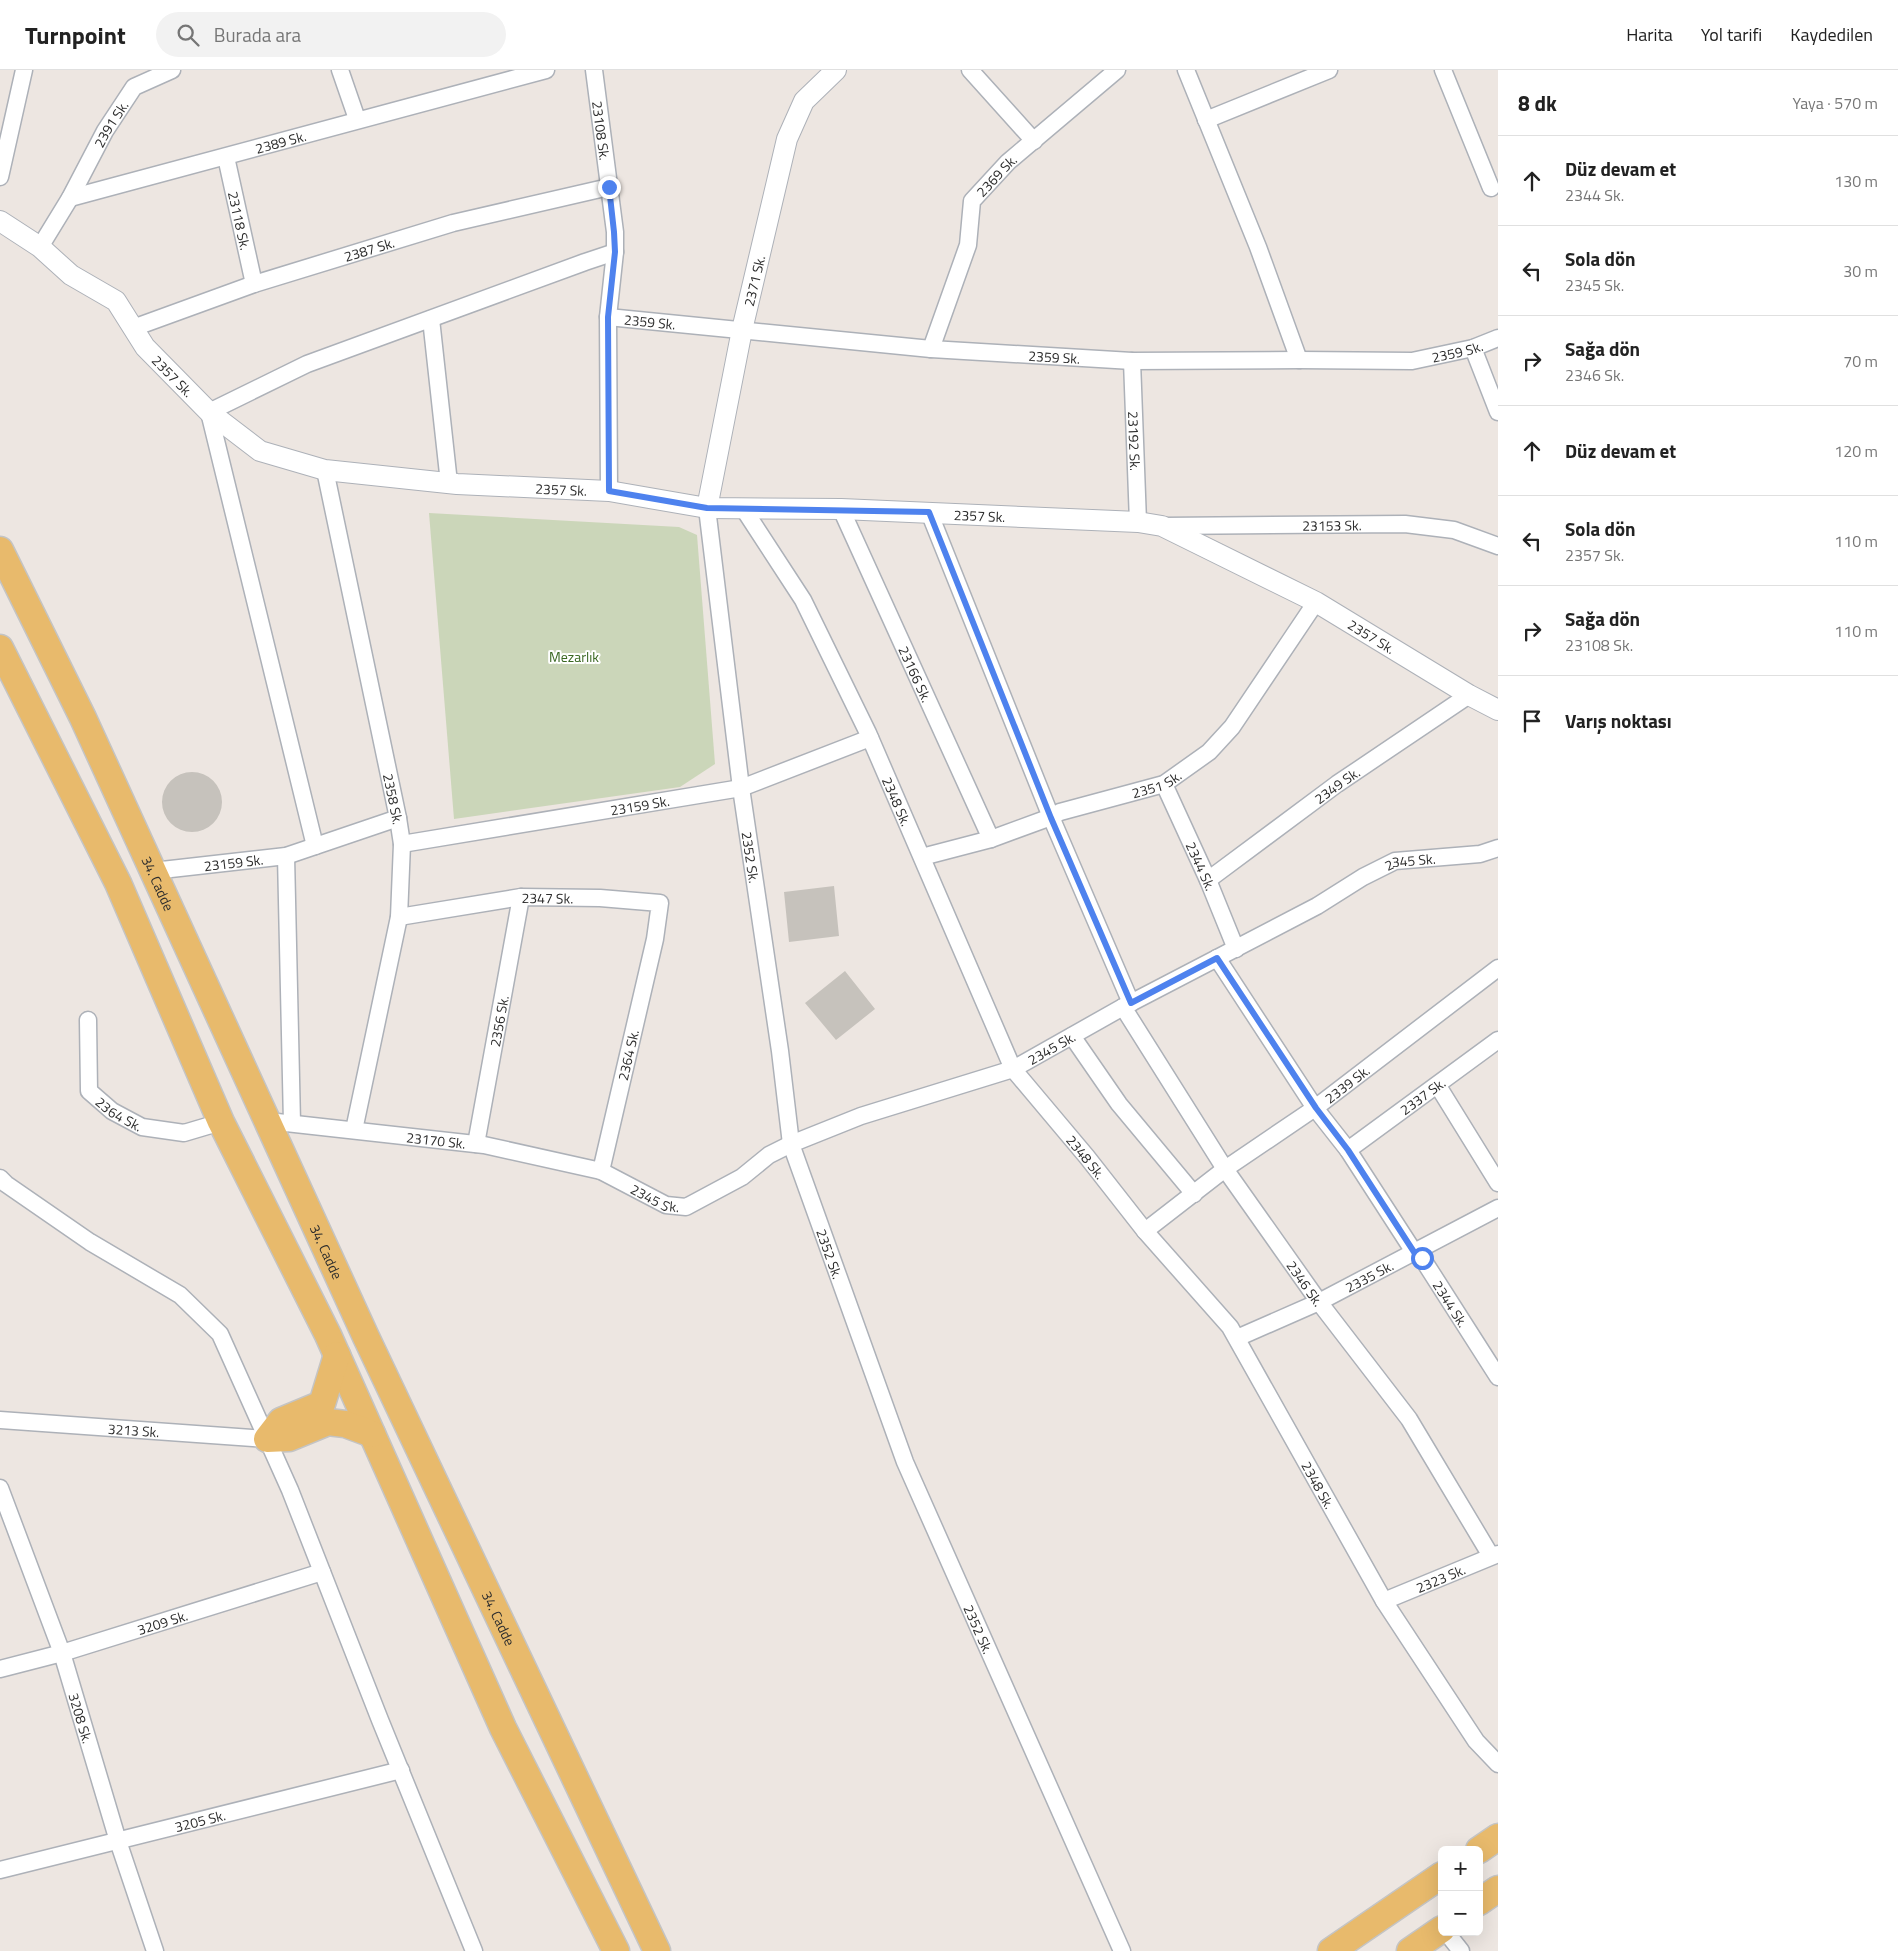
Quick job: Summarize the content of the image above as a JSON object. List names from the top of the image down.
{
  "streets": {
    "main road": ["34. Cadde"],
    "street": [
      "2391 Sk.",
      "23108 Sk.",
      "2389 Sk.",
      "2369 Sk.",
      "23118 Sk.",
      "2387 Sk.",
      "2371 Sk.",
      "2359 Sk.",
      "2357 Sk.",
      "23192 Sk.",
      "23153 Sk.",
      "23166 Sk.",
      "2351 Sk.",
      "2349 Sk.",
      "2358 Sk.",
      "2348 Sk.",
      "23159 Sk.",
      "2352 Sk.",
      "2345 Sk.",
      "2344 Sk.",
      "2347 Sk.",
      "2356 Sk.",
      "2364 Sk.",
      "2339 Sk.",
      "2337 Sk.",
      "23170 Sk.",
      "2335 Sk.",
      "2346 Sk.",
      "3213 Sk.",
      "2323 Sk.",
      "3209 Sk.",
      "3208 Sk.",
      "3205 Sk."
    ]
  },
  "crossings": [
    ["2391 Sk.", "2389 Sk."],
    ["23108 Sk.", "2387 Sk."],
    ["23108 Sk.", "2359 Sk."],
    ["23108 Sk.", "2357 Sk."],
    ["2389 Sk.", "23118 Sk."],
    ["2369 Sk.", "2359 Sk."],
    ["23118 Sk.", "2387 Sk."],
    ["2387 Sk.", "2357 Sk."],
    ["2371 Sk.", "2359 Sk."],
    ["2371 Sk.", "2357 Sk."],
    ["2371 Sk.", "2352 Sk."],
    ["2359 Sk.", "23192 Sk."],
    ["2357 Sk.", "23192 Sk."],
    ["2357 Sk.", "23153 Sk."],
    ["2357 Sk.", "23166 Sk."],
    ["2357 Sk.", "2351 Sk."],
    ["2357 Sk.", "2349 Sk."],
    ["2357 Sk.", "2358 Sk."],
    ["2357 Sk.", "2348 Sk."],
    ["2357 Sk.", "2352 Sk."],
    ["2357 Sk.", "2346 Sk."],
    ["23166 Sk.", "2351 Sk."],
    ["2351 Sk.", "2348 Sk."],
    ["2351 Sk.", "2344 Sk."],
    ["2351 Sk.", "2346 Sk."],
    ["2349 Sk.", "2344 Sk."],
    ["2358 Sk.", "23159 Sk."],
    ["2358 Sk.", "2347 Sk."],
    ["2358 Sk.", "23170 Sk."],
    ["2348 Sk.", "23159 Sk."],
    ["2348 Sk.", "2345 Sk."],
    ["2348 Sk.", "2339 Sk."],
    ["2348 Sk.", "2335 Sk."],
    ["2348 Sk.", "2323 Sk."],
    ["23159 Sk.", "2352 Sk."],
    ["23159 Sk.", "34. Cadde"],
    ["2352 Sk.", "2345 Sk."],
    ["2345 Sk.", "2344 Sk."],
    ["2345 Sk.", "2364 Sk."],
    ["2345 Sk.", "23170 Sk."],
    ["2345 Sk.", "2346 Sk."],
    ["2344 Sk.", "2339 Sk."],
    ["2344 Sk.", "2337 Sk."],
    ["2344 Sk.", "2335 Sk."],
    ["34. Cadde", "23170 Sk."],
    ["2347 Sk.", "2356 Sk."],
    ["2347 Sk.", "2364 Sk."],
    ["2356 Sk.", "23170 Sk."],
    ["2364 Sk.", "23170 Sk."],
    ["2339 Sk.", "2346 Sk."],
    ["2335 Sk.", "2346 Sk."],
    ["2346 Sk.", "2323 Sk."],
    ["3209 Sk.", "3208 Sk."],
    ["3208 Sk.", "3205 Sk."]
  ],
  "parks": ["Mezarlık"],
  "page": {
    "header": "Turnpoint",
    "search": "Burada ara",
    "nav": ["Harita", "Yol tarifi", "Kaydedilen"],
    "heading": ["8 dk", "Yaya · 570 m"],
    "list": [
      ["Düz devam et", "2344 Sk.", "130 m"],
      ["Sola dön", "2345 Sk.", "30 m"],
      ["Sağa dön", "2346 Sk.", "70 m"],
      ["Düz devam et", "120 m"],
      ["Sola dön", "2357 Sk.", "110 m"],
      ["Sağa dön", "23108 Sk.", "110 m"],
      "Varış noktası"
    ],
    "map_buttons": ["+", "−"]
  }
}
